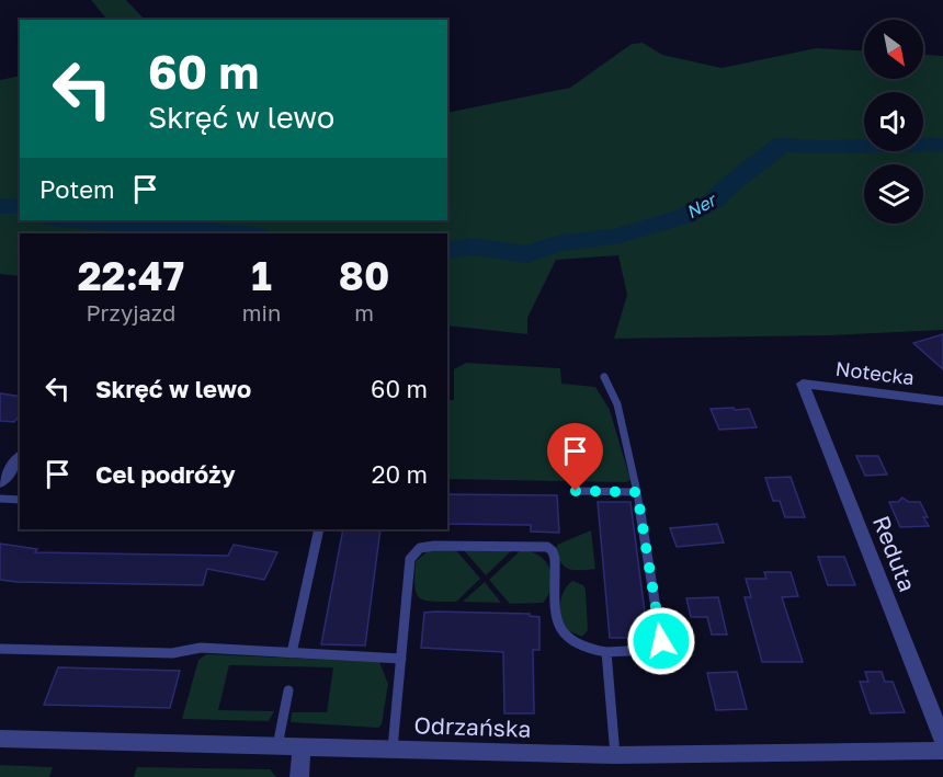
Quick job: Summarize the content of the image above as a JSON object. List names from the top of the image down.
{
  "streets": {
    "street": ["Notecka", "Reduta", "Odrzańska"]
  },
  "crossings": [
    ["Notecka", "Reduta"]
  ],
  "water": ["Ner"],
  "north": "bottom right",
  "page": {
    "turn": ["60 m", "Skręć w lewo"],
    "then": "Potem",
    "eta": [
      "22:47",
      "Przyjazd",
      "1",
      "min",
      "80",
      "m"
    ],
    "list": [
      {
        "name": "Skręć w lewo",
        "value": "60 m"
      },
      {
        "name": "Cel podróży",
        "value": "20 m"
      }
    ]
  }
}
